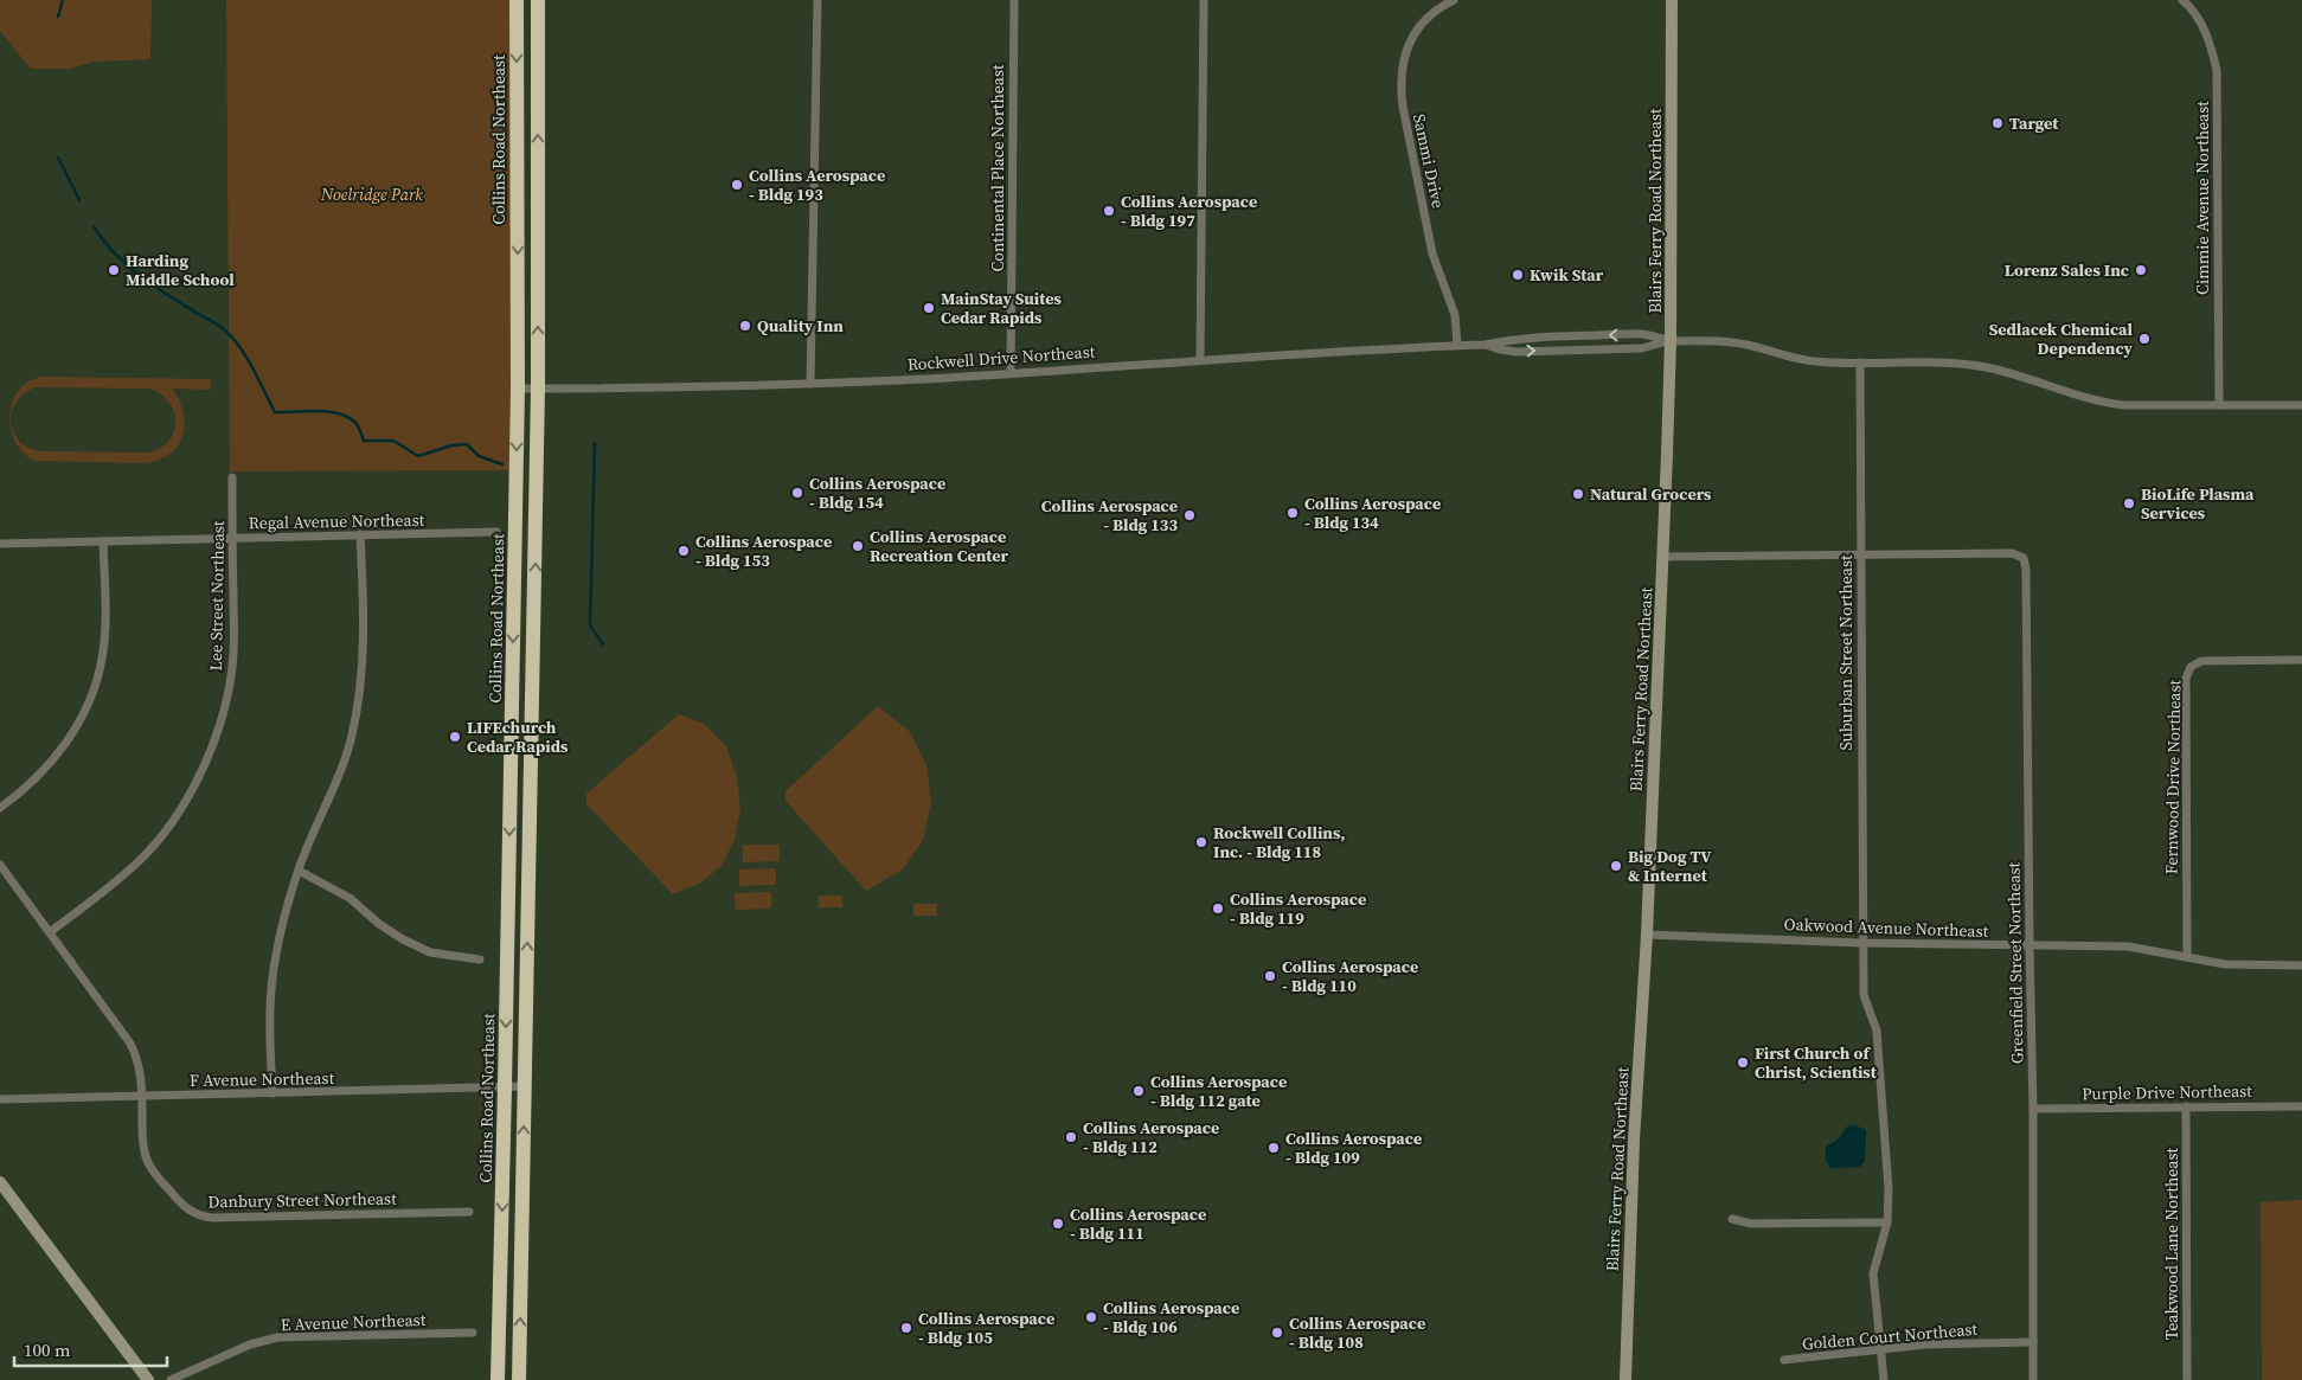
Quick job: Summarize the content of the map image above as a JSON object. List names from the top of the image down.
{
  "streets": {
    "highway": ["Collins Road Northeast"],
    "main road": ["Blairs Ferry Road Northeast"],
    "street": [
      "Sammi Drive",
      "Continental Place Northeast",
      "Cimmie Avenue Northeast",
      "Rockwell Drive Northeast",
      "Regal Avenue Northeast",
      "Lee Street Northeast",
      "Suburban Street Northeast",
      "Fernwood Drive Northeast",
      "Oakwood Avenue Northeast",
      "Greenfield Street Northeast",
      "F Avenue Northeast",
      "Purple Drive Northeast",
      "Danbury Street Northeast",
      "Teakwood Lane Northeast",
      "E Avenue Northeast",
      "Golden Court Northeast"
    ]
  },
  "crossings": [
    ["Collins Road Northeast", "Rockwell Drive Northeast"],
    ["Collins Road Northeast", "F Avenue Northeast"],
    ["Sammi Drive", "Rockwell Drive Northeast"],
    ["Continental Place Northeast", "Rockwell Drive Northeast"],
    ["Cimmie Avenue Northeast", "Rockwell Drive Northeast"],
    ["Blairs Ferry Road Northeast", "Rockwell Drive Northeast"],
    ["Blairs Ferry Road Northeast", "Oakwood Avenue Northeast"],
    ["Rockwell Drive Northeast", "Suburban Street Northeast"],
    ["Regal Avenue Northeast", "Lee Street Northeast"],
    ["Lee Street Northeast", "Danbury Street Northeast"],
    ["Suburban Street Northeast", "Oakwood Avenue Northeast"],
    ["Suburban Street Northeast", "Greenfield Street Northeast"],
    ["Suburban Street Northeast", "Golden Court Northeast"],
    ["Fernwood Drive Northeast", "Oakwood Avenue Northeast"],
    ["Oakwood Avenue Northeast", "Greenfield Street Northeast"],
    ["Greenfield Street Northeast", "Purple Drive Northeast"],
    ["Greenfield Street Northeast", "Golden Court Northeast"],
    ["F Avenue Northeast", "Danbury Street Northeast"],
    ["Purple Drive Northeast", "Teakwood Lane Northeast"]
  ],
  "parks": ["Noelridge Park"],
  "places": [
    "Target",
    "Collins Aerospace - Bldg 193",
    "Collins Aerospace - Bldg 197",
    "Harding Middle School",
    "Lorenz Sales Inc",
    "Kwik Star",
    "MainStay Suites Cedar Rapids",
    "Quality Inn",
    "Sedlacek Chemical Dependency",
    "Collins Aerospace - Bldg 154",
    "Natural Grocers",
    "BioLife Plasma Services",
    "Collins Aerospace - Bldg 134",
    "Collins Aerospace - Bldg 133",
    "Collins Aerospace Recreation Center",
    "Collins Aerospace - Bldg 153",
    "LIFEchurch Cedar Rapids",
    "Rockwell Collins, Inc. - Bldg 118",
    "Big Dog TV & Internet",
    "Collins Aerospace - Bldg 119",
    "Collins Aerospace - Bldg 110",
    "First Church of Christ, Scientist",
    "Collins Aerospace - Bldg 112 gate",
    "Collins Aerospace - Bldg 112",
    "Collins Aerospace - Bldg 109",
    "Collins Aerospace - Bldg 111",
    "Collins Aerospace - Bldg 106",
    "Collins Aerospace - Bldg 105",
    "Collins Aerospace - Bldg 108"
  ],
  "scale_bar": "100 m"
}
